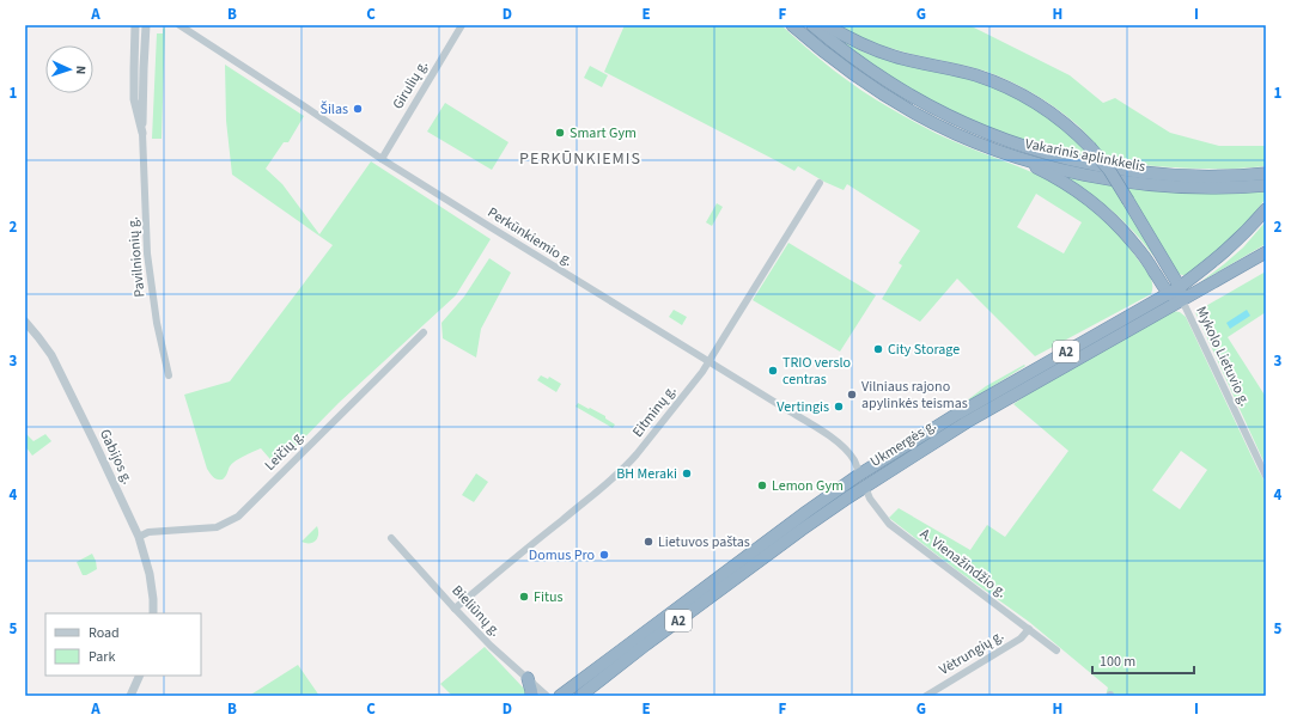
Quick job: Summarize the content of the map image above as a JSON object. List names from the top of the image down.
{
  "streets": {
    "highway": ["Vakarinis aplinkkelis", "A2", "Ukmergės g."],
    "street": [
      "Girulių g.",
      "Perkūnkiemio g.",
      "Pavilnionių g.",
      "Mykolo Lietuvio g.",
      "Eitminų g.",
      "Leičių g.",
      "Gabijos g.",
      "A. Vienažindžio g.",
      "Bieliūnų g.",
      "Vėtrungių g."
    ]
  },
  "crossings": [
    ["Girulių g.", "Perkūnkiemio g."],
    ["Perkūnkiemio g.", "Eitminų g."],
    ["Perkūnkiemio g.", "Ukmergės g."],
    ["A2", "Ukmergės g."],
    ["Mykolo Lietuvio g.", "Ukmergės g."],
    ["Eitminų g.", "Bieliūnų g."],
    ["Ukmergės g.", "A. Vienažindžio g."],
    ["Leičių g.", "Gabijos g."],
    ["A. Vienažindžio g.", "Vėtrungių g."]
  ],
  "districts": ["PERKŪNKIEMIS"],
  "places": [
    "Šilas",
    "Smart Gym",
    "City Storage",
    "TRIO verslo centras",
    "Vilniaus rajono apylinkės teismas",
    "Vertingis",
    "BH Meraki",
    "Lemon Gym",
    "Lietuvos paštas",
    "Domus Pro",
    "Fitus"
  ],
  "legend": ["Road", "Park"],
  "scale_bar": "100 m",
  "north": "right",
  "grid": {
    "columns": [
      "A",
      "B",
      "C",
      "D",
      "E",
      "F",
      "G",
      "H",
      "I"
    ],
    "rows": [
      "1",
      "2",
      "3",
      "4",
      "5"
    ]
  }
}
